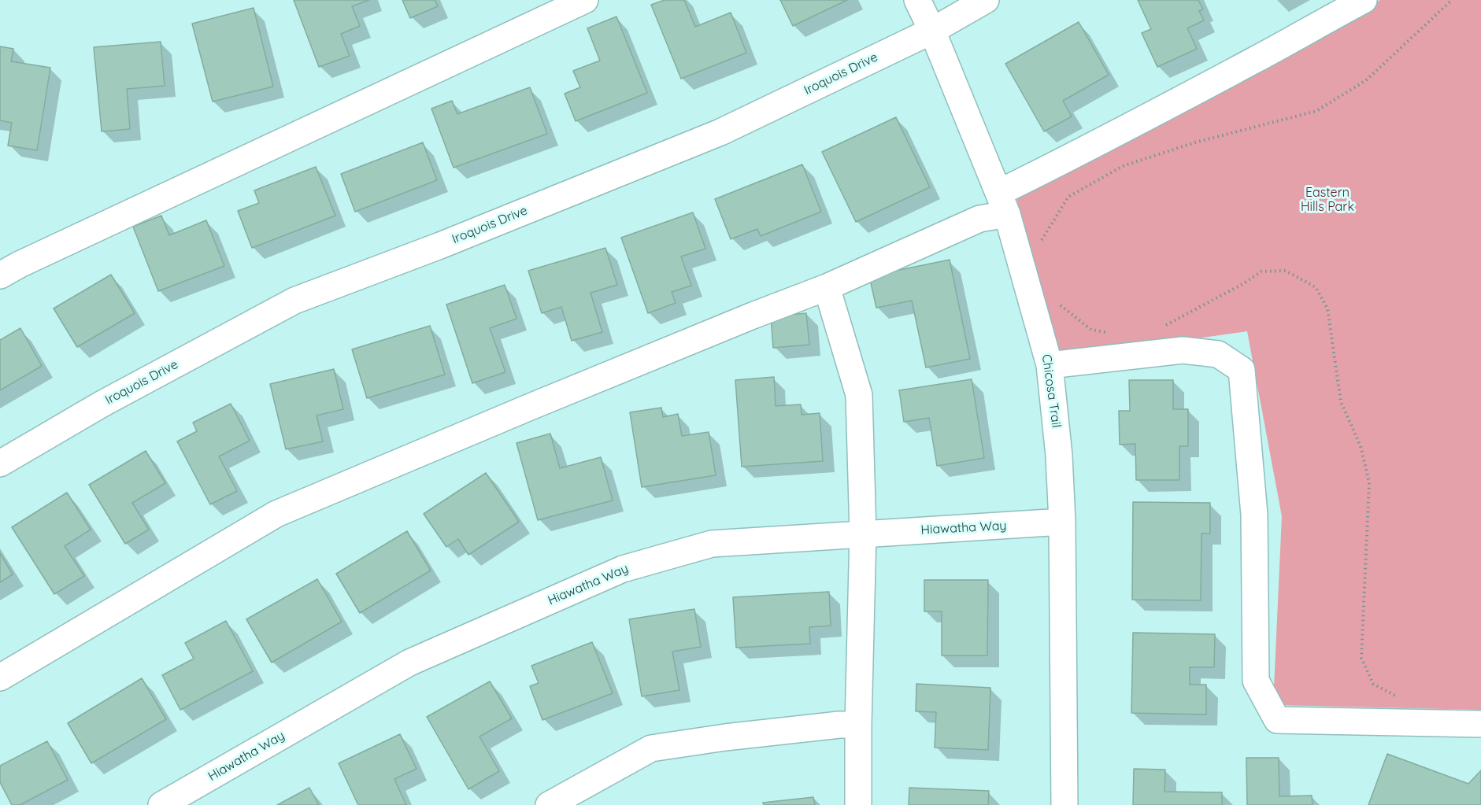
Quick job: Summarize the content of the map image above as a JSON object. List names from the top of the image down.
{
  "streets": {
    "street": ["Iroquois Drive", "Chicosa Trail", "Hiawatha Way"]
  },
  "crossings": [
    ["Iroquois Drive", "Chicosa Trail"],
    ["Chicosa Trail", "Hiawatha Way"]
  ],
  "parks": ["Eastern Hills Park"]
}
